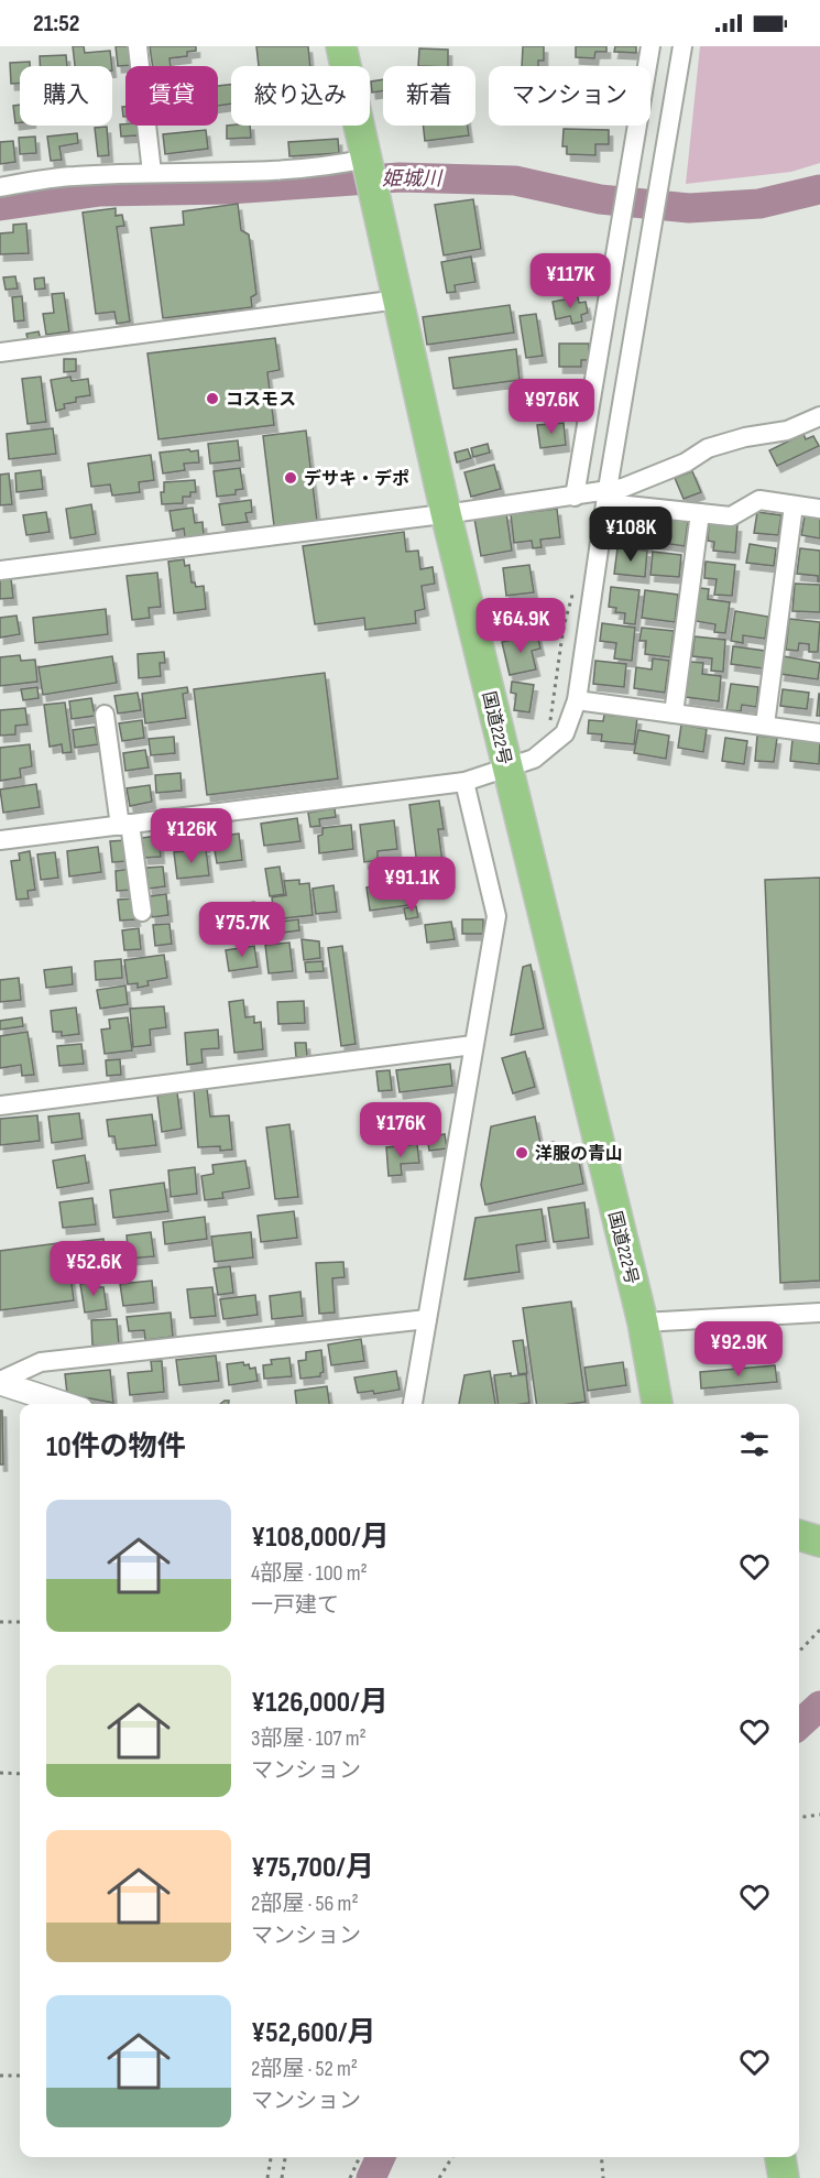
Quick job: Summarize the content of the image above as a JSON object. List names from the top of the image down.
{
  "streets": {
    "highway": ["国道222号"]
  },
  "water": ["姫城川"],
  "places": ["コスモス", "デサキ・デポ", "洋服の青山"],
  "page": {
    "status": "21:52",
    "chip": [
      "購入",
      "賃貸",
      "絞り込み",
      "新着",
      "マンション"
    ],
    "price": [
      "¥117K",
      "¥97.6K",
      "¥108K",
      "¥64.9K",
      "¥126K",
      "¥91.1K",
      "¥75.7K",
      "¥176K",
      "¥52.6K",
      "¥92.9K"
    ],
    "heading": "10件の物件",
    "list": [
      {
        "name": "¥108,000/月",
        "note": "4部屋 · 100 m² · 一戸建て"
      },
      {
        "name": "¥126,000/月",
        "note": "3部屋 · 107 m² · マンション"
      },
      {
        "name": "¥75,700/月",
        "note": "2部屋 · 56 m² · マンション"
      },
      {
        "name": "¥52,600/月",
        "note": "2部屋 · 52 m² · マンション"
      }
    ]
  }
}
